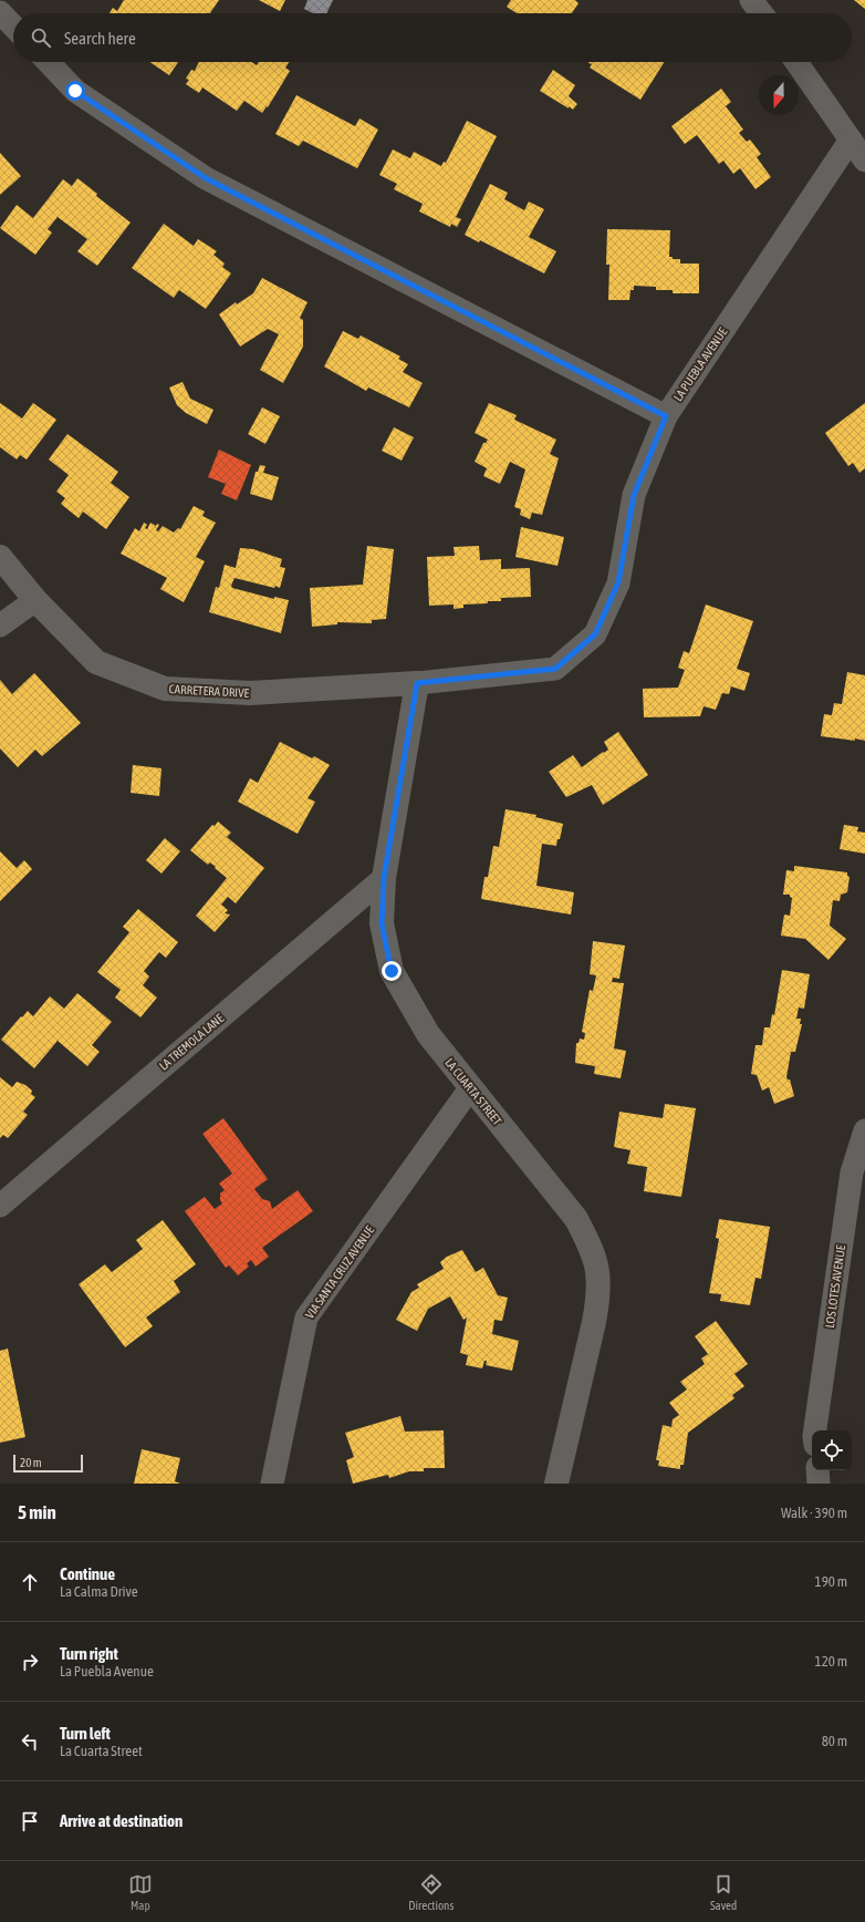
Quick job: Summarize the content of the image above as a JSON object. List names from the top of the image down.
{
  "streets": {
    "street": [
      "LA PUEBLA AVENUE",
      "CARRETERA DRIVE",
      "LA TREMOLA LANE",
      "LA CUARTA STREET",
      "VIA SANTA CRUZ AVENUE",
      "LOS LOTES AVENUE"
    ]
  },
  "crossings": [
    ["LA PUEBLA AVENUE", "CARRETERA DRIVE"],
    ["LA PUEBLA AVENUE", "LA CUARTA STREET"],
    ["CARRETERA DRIVE", "LA CUARTA STREET"],
    ["LA TREMOLA LANE", "LA CUARTA STREET"],
    ["LA CUARTA STREET", "VIA SANTA CRUZ AVENUE"]
  ],
  "scale_bar": "20 m",
  "north": "bottom",
  "page": {
    "search": "Search here",
    "scale": "20 m",
    "heading": ["5 min", "Walk · 390 m"],
    "list": [
      ["Continue", "La Calma Drive", "190 m"],
      ["Turn right", "La Puebla Avenue", "120 m"],
      ["Turn left", "La Cuarta Street", "80 m"],
      "Arrive at destination"
    ],
    "nav": ["Map", "Directions", "Saved"]
  }
}
